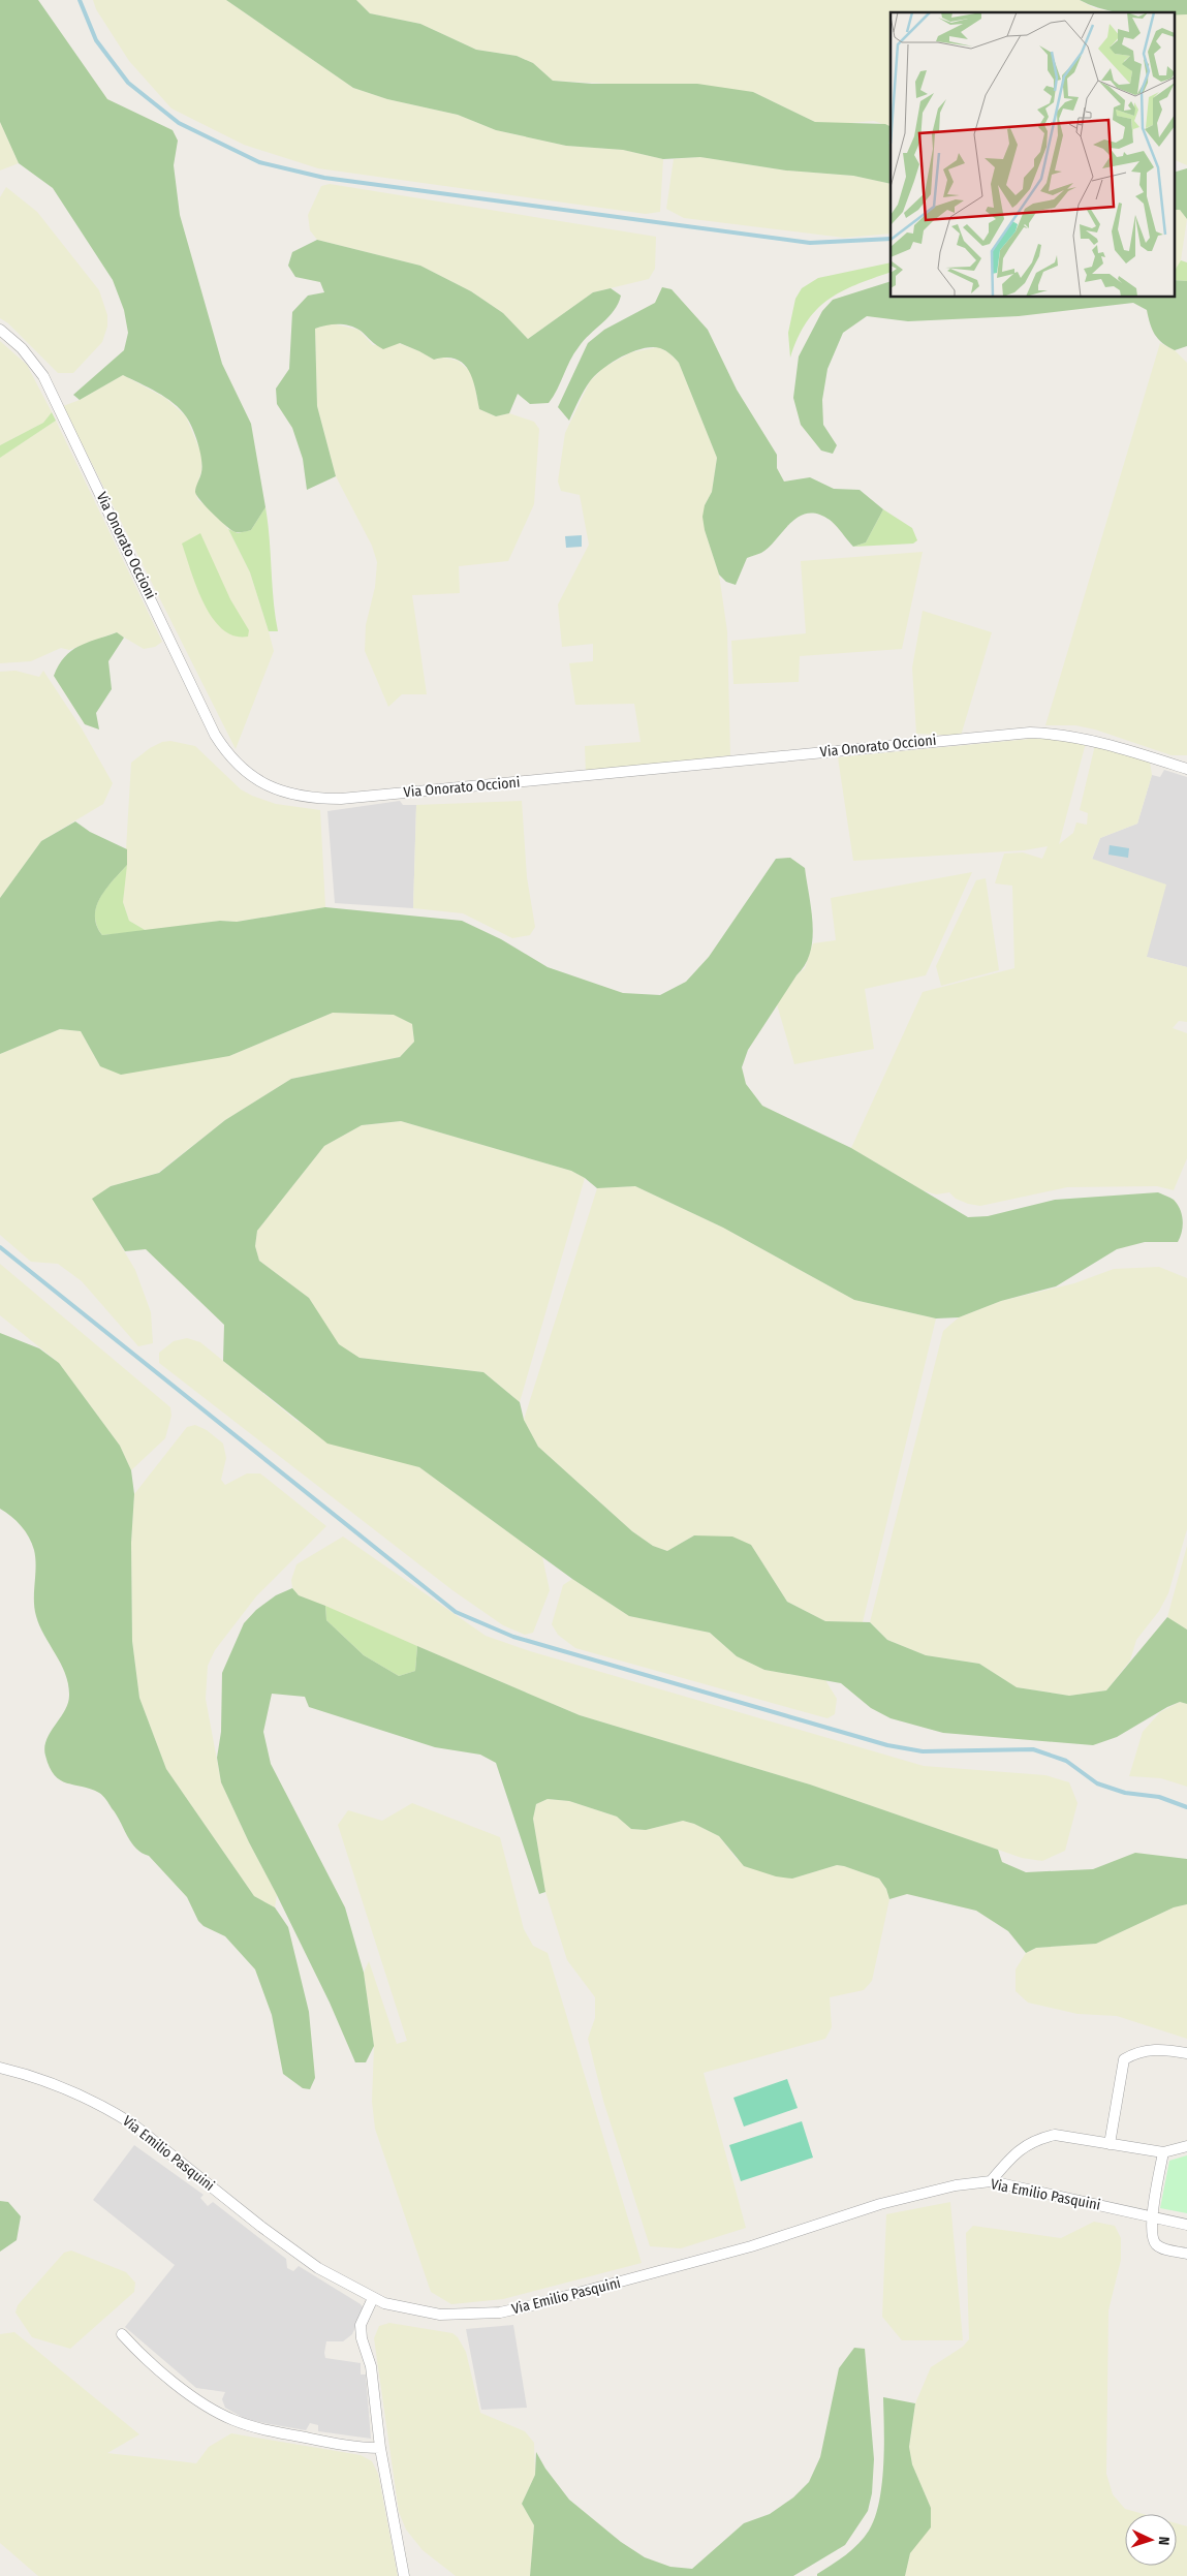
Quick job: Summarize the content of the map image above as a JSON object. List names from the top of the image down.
{
  "streets": {
    "street": ["Via Onorato Occioni", "Via Emilio Pasquini"]
  },
  "north": "right"
}
